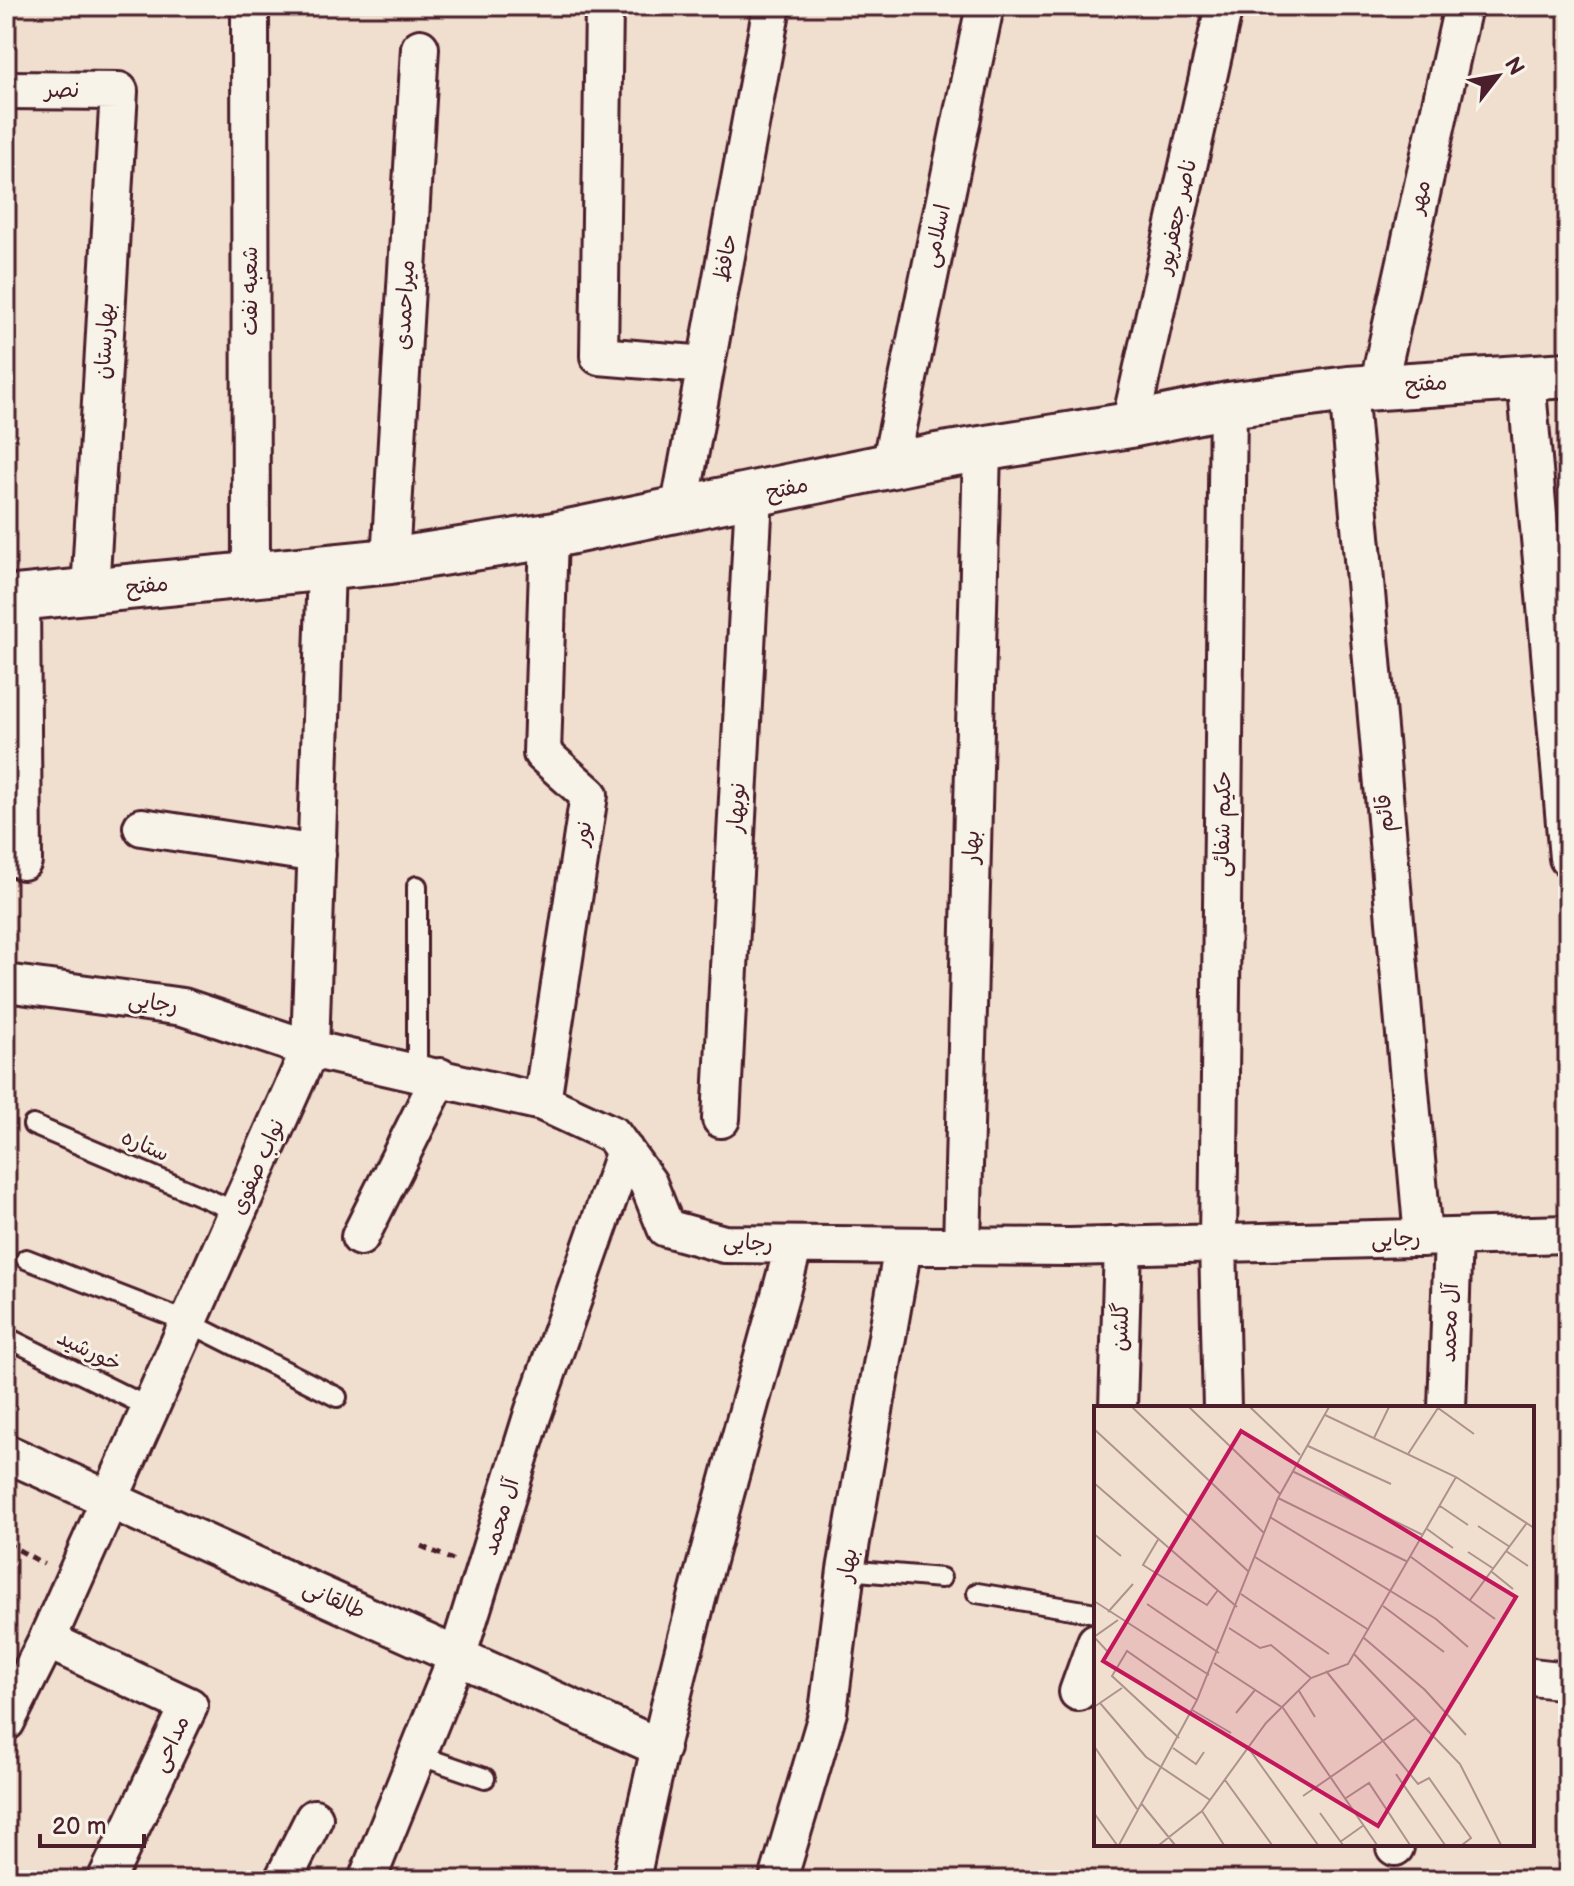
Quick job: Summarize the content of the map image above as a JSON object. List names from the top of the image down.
{
  "streets": {
    "street": [
      "نصر",
      "مهر",
      "ناصر جعفرپور",
      "اسلامی",
      "حافظ",
      "شعبه نفت",
      "میراحمدی",
      "بهارستان",
      "مفتح",
      "نوبهار",
      "قائم",
      "حکیم شفائی",
      "نور",
      "بهار",
      "رجایی",
      "نواب صفوی",
      "آل محمد",
      "گلشن",
      "طالقانی",
      "مداحی"
    ],
    "lane": ["ستاره", "خورشید"]
  },
  "crossings": [
    ["نصر", "بهارستان"],
    ["مهر", "مفتح"],
    ["مهر", "قائم"],
    ["ناصر جعفرپور", "مفتح"],
    ["اسلامی", "مفتح"],
    ["حافظ", "مفتح"],
    ["شعبه نفت", "مفتح"],
    ["میراحمدی", "مفتح"],
    ["بهارستان", "مفتح"],
    ["مفتح", "نوبهار"],
    ["مفتح", "قائم"],
    ["مفتح", "حکیم شفائی"],
    ["مفتح", "نور"],
    ["مفتح", "بهار"],
    ["مفتح", "نواب صفوی"],
    ["قائم", "رجایی"],
    ["قائم", "آل محمد"],
    ["حکیم شفائی", "رجایی"],
    ["نور", "رجایی"],
    ["بهار", "رجایی"],
    ["رجایی", "نواب صفوی"],
    ["رجایی", "آل محمد"],
    ["رجایی", "گلشن"],
    ["ستاره", "نواب صفوی"],
    ["نواب صفوی", "خورشید"],
    ["نواب صفوی", "طالقانی"],
    ["نواب صفوی", "مداحی"],
    ["آل محمد", "طالقانی"]
  ],
  "scale_bar": "20 m",
  "north": "top right"
}
